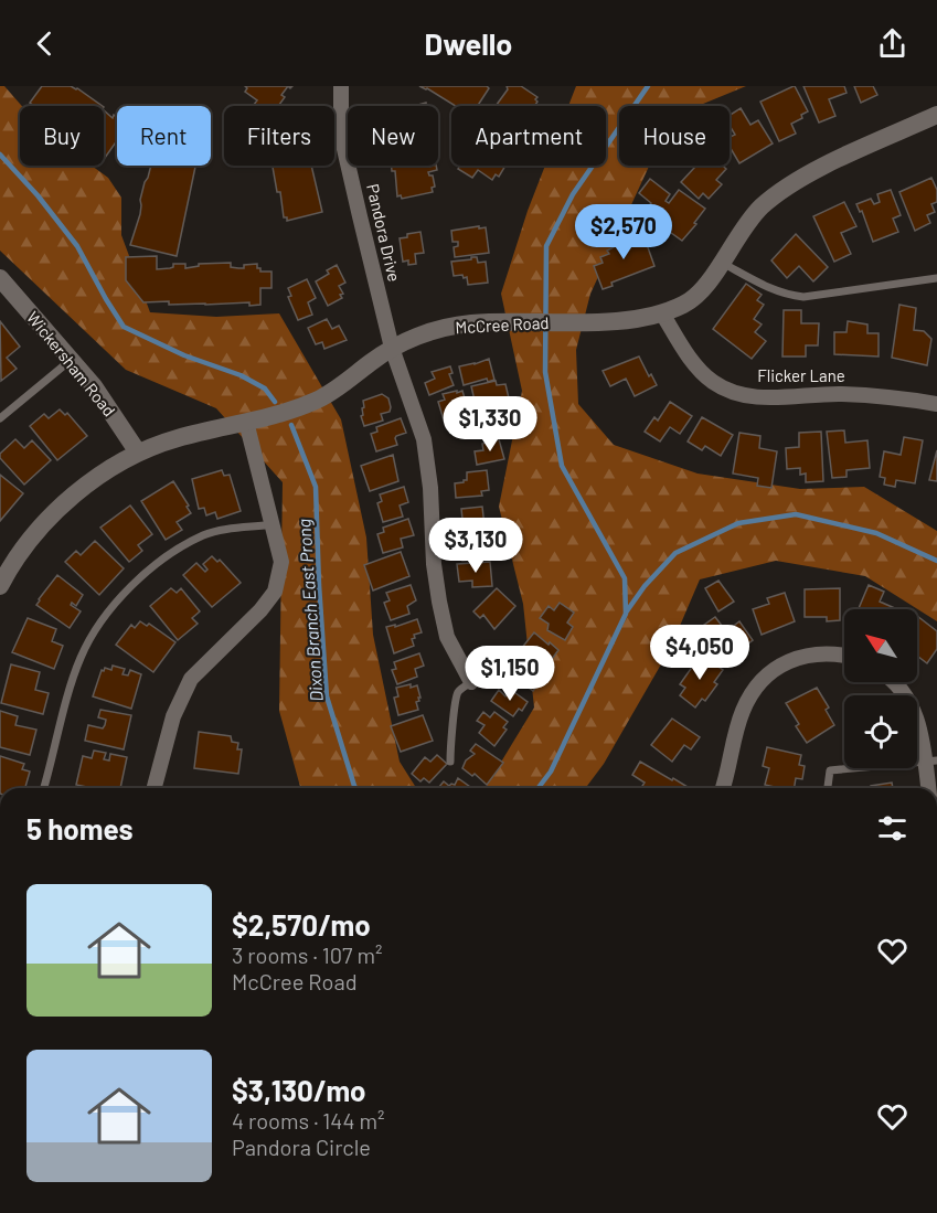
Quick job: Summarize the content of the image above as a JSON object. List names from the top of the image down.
{
  "streets": {
    "street": [
      "Pandora Drive",
      "McCree Road",
      "Wickersham Road",
      "Flicker Lane"
    ]
  },
  "crossings": [
    ["Pandora Drive", "McCree Road"],
    ["McCree Road", "Wickersham Road"],
    ["McCree Road", "Flicker Lane"]
  ],
  "water": ["Dixon Branch East Prong"],
  "north": "top left",
  "page": {
    "header": "Dwello",
    "chip": [
      "Buy",
      "Rent",
      "Filters",
      "New",
      "Apartment",
      "House"
    ],
    "price": [
      "$2,570",
      "$1,330",
      "$3,130",
      "$4,050",
      "$1,150"
    ],
    "heading": "5 homes",
    "list": [
      {
        "name": "$2,570/mo",
        "note": "3 rooms · 107 m² · McCree Road"
      },
      {
        "name": "$3,130/mo",
        "note": "4 rooms · 144 m² · Pandora Circle"
      }
    ]
  }
}
